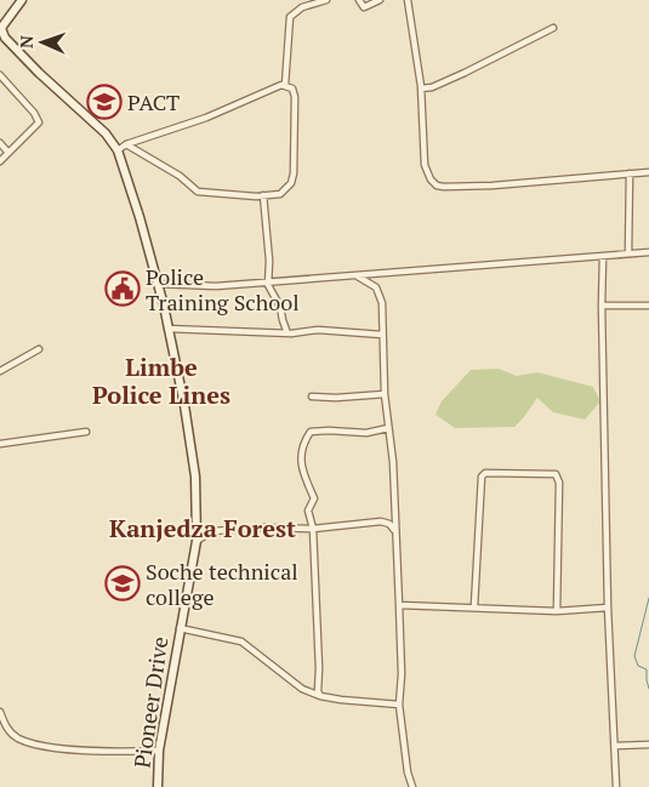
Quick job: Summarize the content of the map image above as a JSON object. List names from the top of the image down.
{
  "streets": {
    "street": ["Pioneer Drive"]
  },
  "districts": ["Limbe Police Lines", "Kanjedza Forest"],
  "places": {
    "school or university": ["PACT", "Soche technical college"],
    "public building": ["Police Training School"]
  },
  "north": "left"
}
